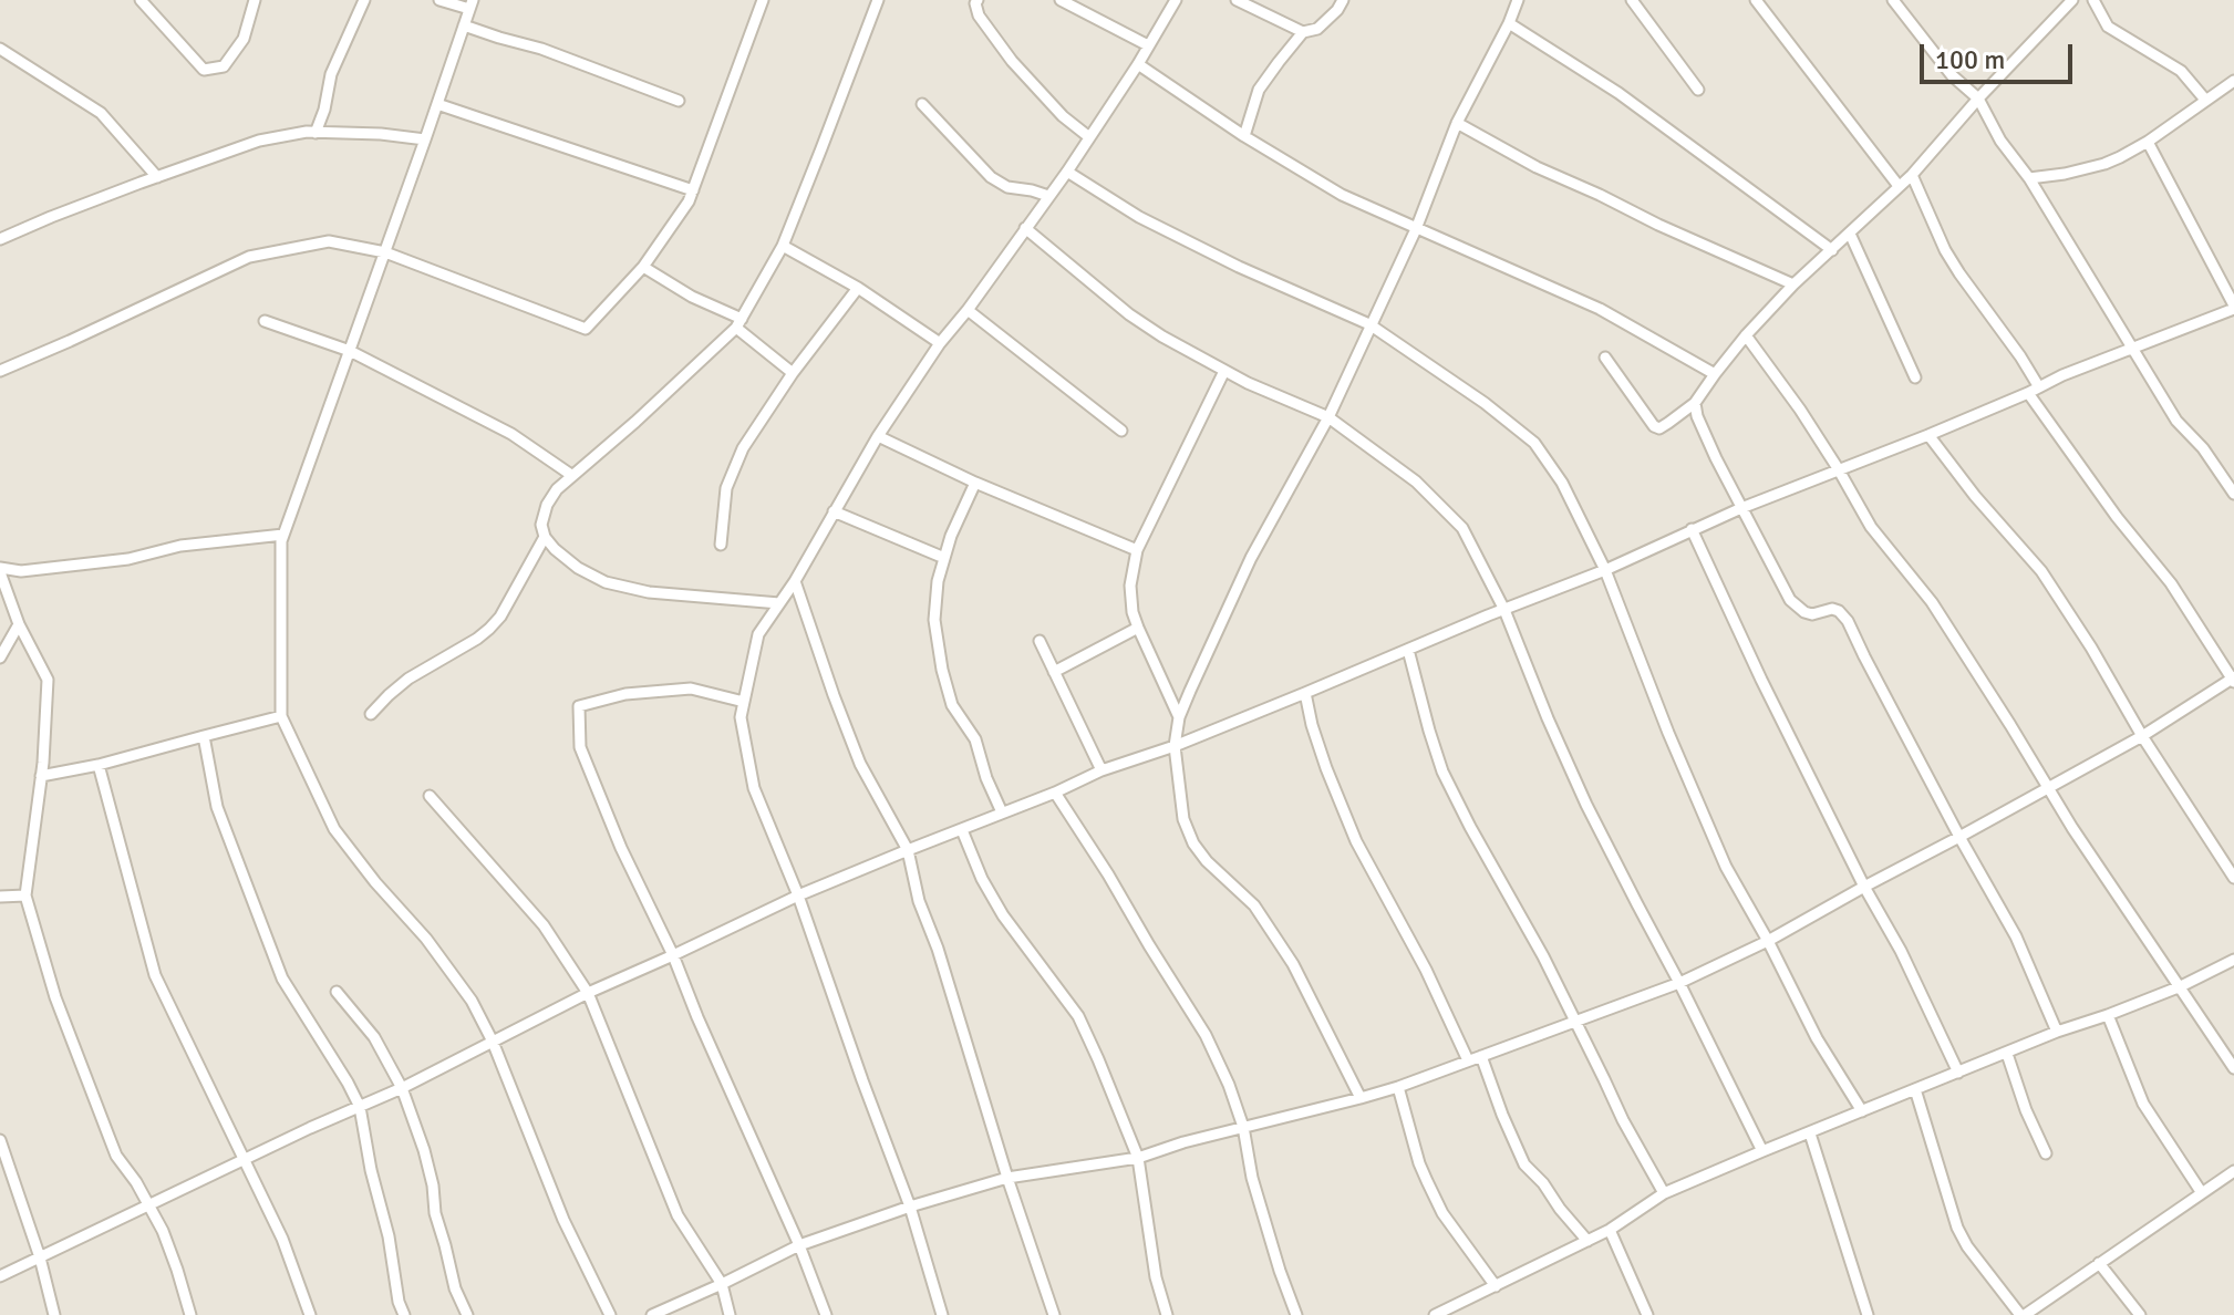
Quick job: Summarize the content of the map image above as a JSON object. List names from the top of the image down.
{
  "scale_bar": "100 m"
}
